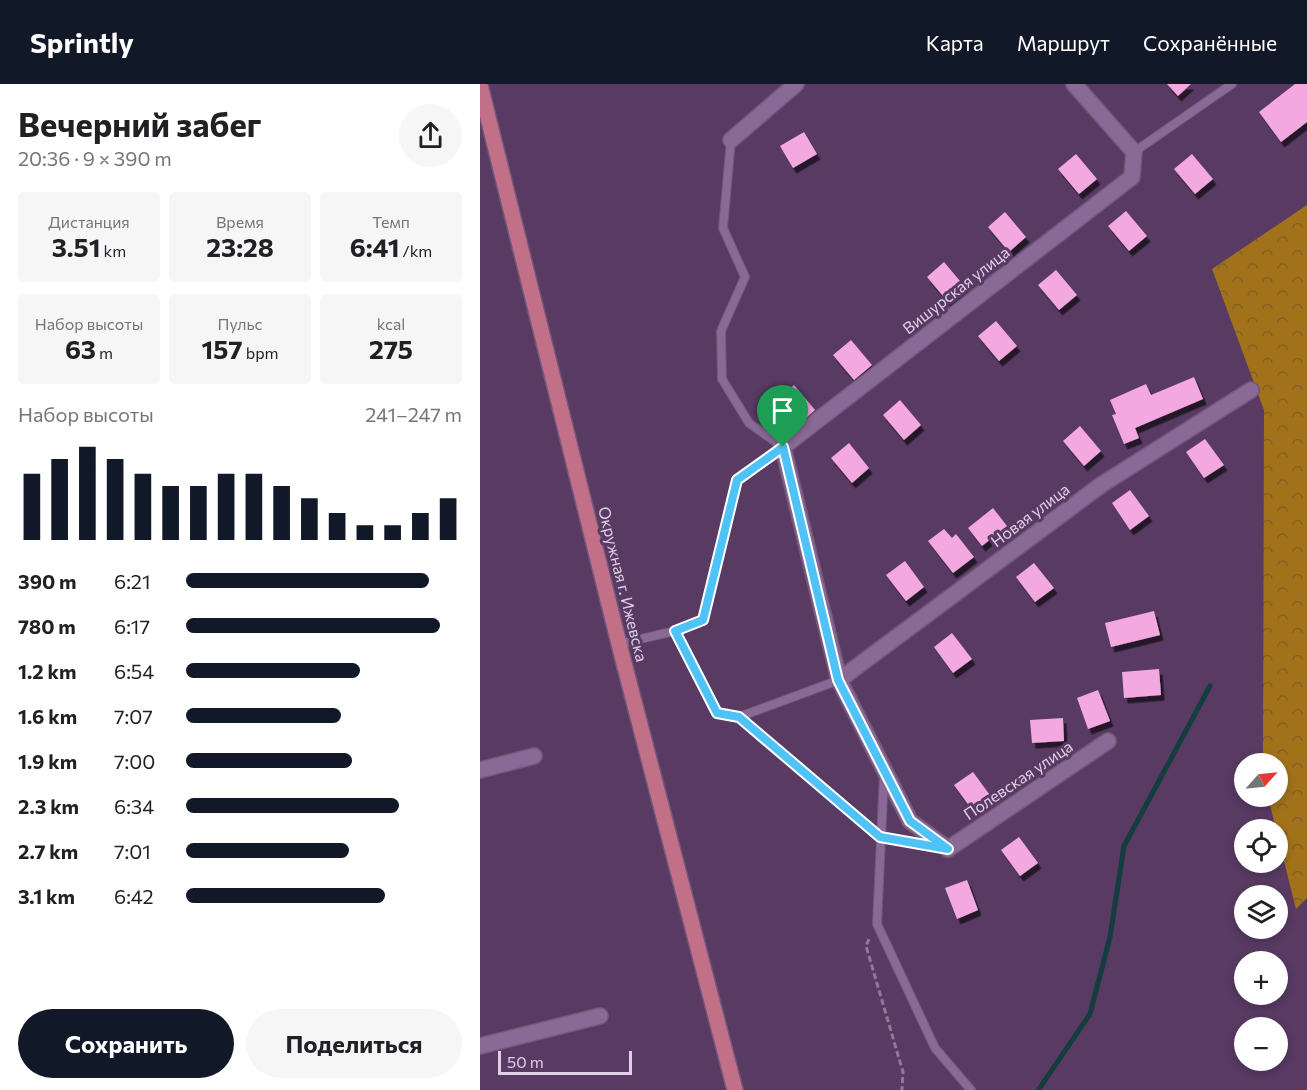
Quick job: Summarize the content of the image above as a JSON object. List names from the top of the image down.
{
  "streets": {
    "main road": ["Окружная г. Ижевска"],
    "street": ["Вишурская улица", "Новая улица", "Полевская улица"]
  },
  "scale_bar": "50 m",
  "north": "top right",
  "page": {
    "header": "Sprintly",
    "nav": ["Карта", "Маршрут", "Сохранённые"],
    "heading": ["Вечерний забег", "20:36 · 9 × 390 m"],
    "stats": [
      ["Дистанция", "3.51 km"],
      ["Время", "23:28"],
      ["Темп", "6:41 /km"],
      ["Набор высоты", "63 m"],
      ["Пульс", "157 bpm"],
      ["kcal", "275"]
    ],
    "chart": ["Набор высоты", "241–247 m"],
    "list": [
      {
        "name": "390 m",
        "note": "6:21"
      },
      {
        "name": "780 m",
        "note": "6:17"
      },
      {
        "name": "1.2 km",
        "note": "6:54"
      },
      {
        "name": "1.6 km",
        "note": "7:07"
      },
      {
        "name": "1.9 km",
        "note": "7:00"
      },
      {
        "name": "2.3 km",
        "note": "6:34"
      },
      {
        "name": "2.7 km",
        "note": "7:01"
      },
      {
        "name": "3.1 km",
        "note": "6:42"
      }
    ],
    "map_buttons": ["+", "−"],
    "buttons": ["Сохранить", "Поделиться"],
    "scale": "50 m"
  }
}
